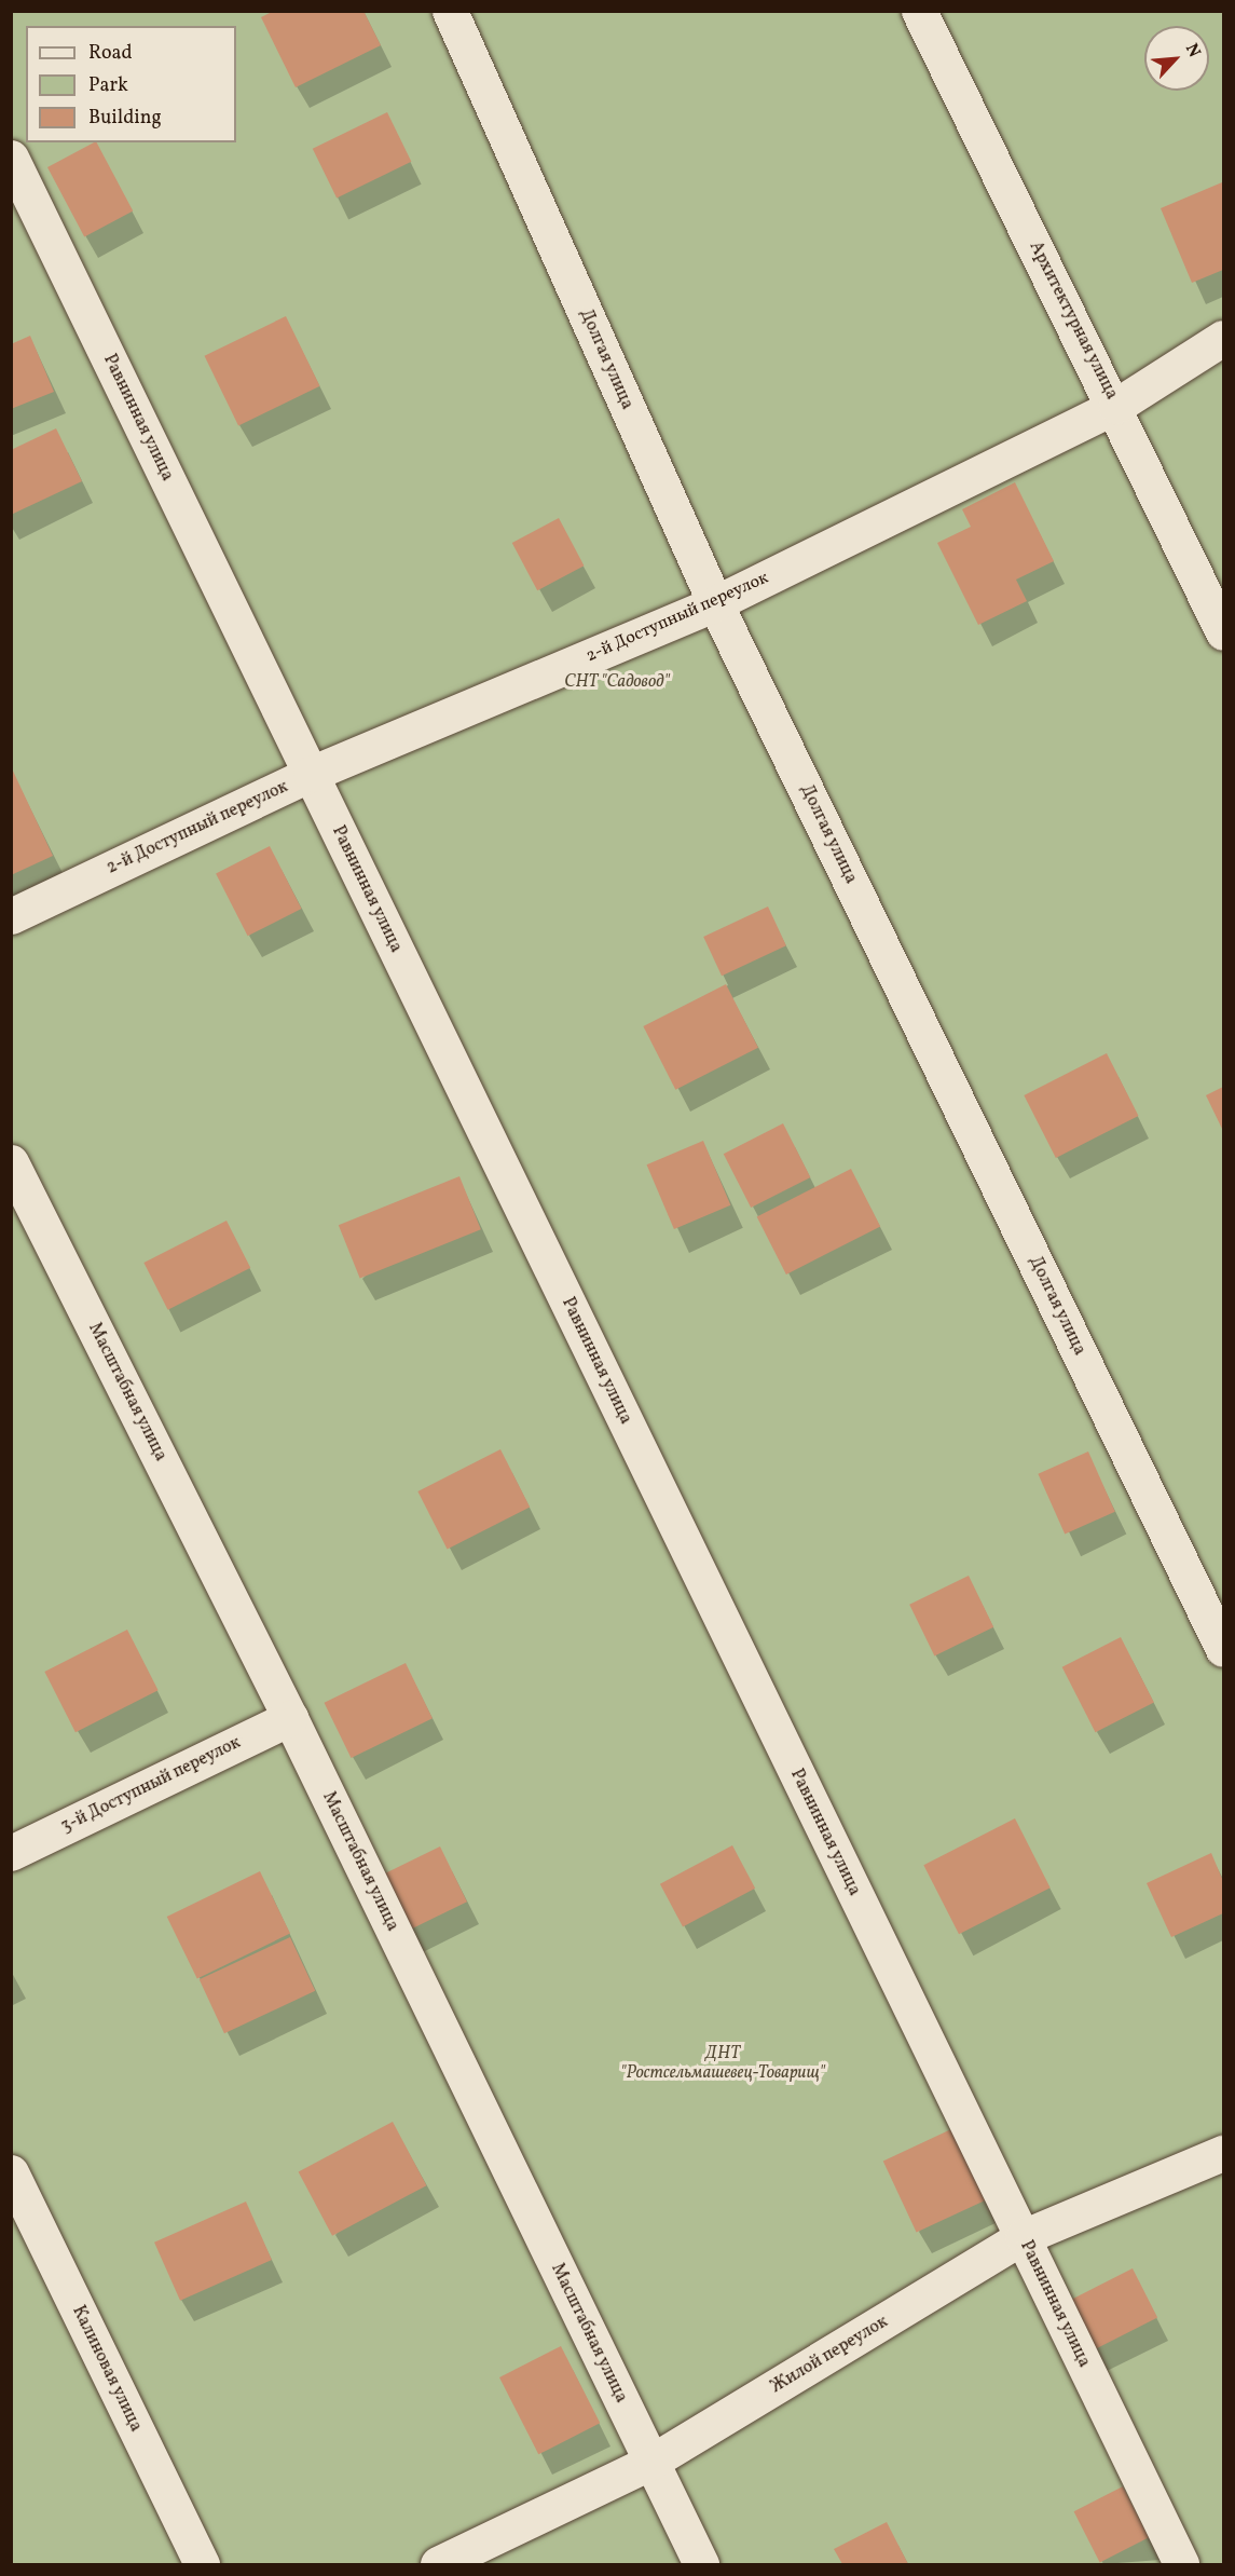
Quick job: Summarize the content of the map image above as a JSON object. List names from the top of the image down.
{
  "streets": {
    "lane": [
      "Архитектурная улица",
      "Долгая улица",
      "Равнинная улица",
      "2-й Доступный переулок",
      "Масштабная улица",
      "3-й Доступный переулок",
      "Жилой переулок",
      "Калиновая улица"
    ]
  },
  "crossings": [
    ["Архитектурная улица", "2-й Доступный переулок"],
    ["Долгая улица", "2-й Доступный переулок"],
    ["Равнинная улица", "2-й Доступный переулок"],
    ["Равнинная улица", "Жилой переулок"],
    ["Масштабная улица", "3-й Доступный переулок"],
    ["Масштабная улица", "Жилой переулок"]
  ],
  "parks": ["СНТ \"Садовод\"", "ДНТ \"Ростсельмашевец-Товарищ\""],
  "legend": ["Road", "Park", "Building"],
  "north": "top right"
}
